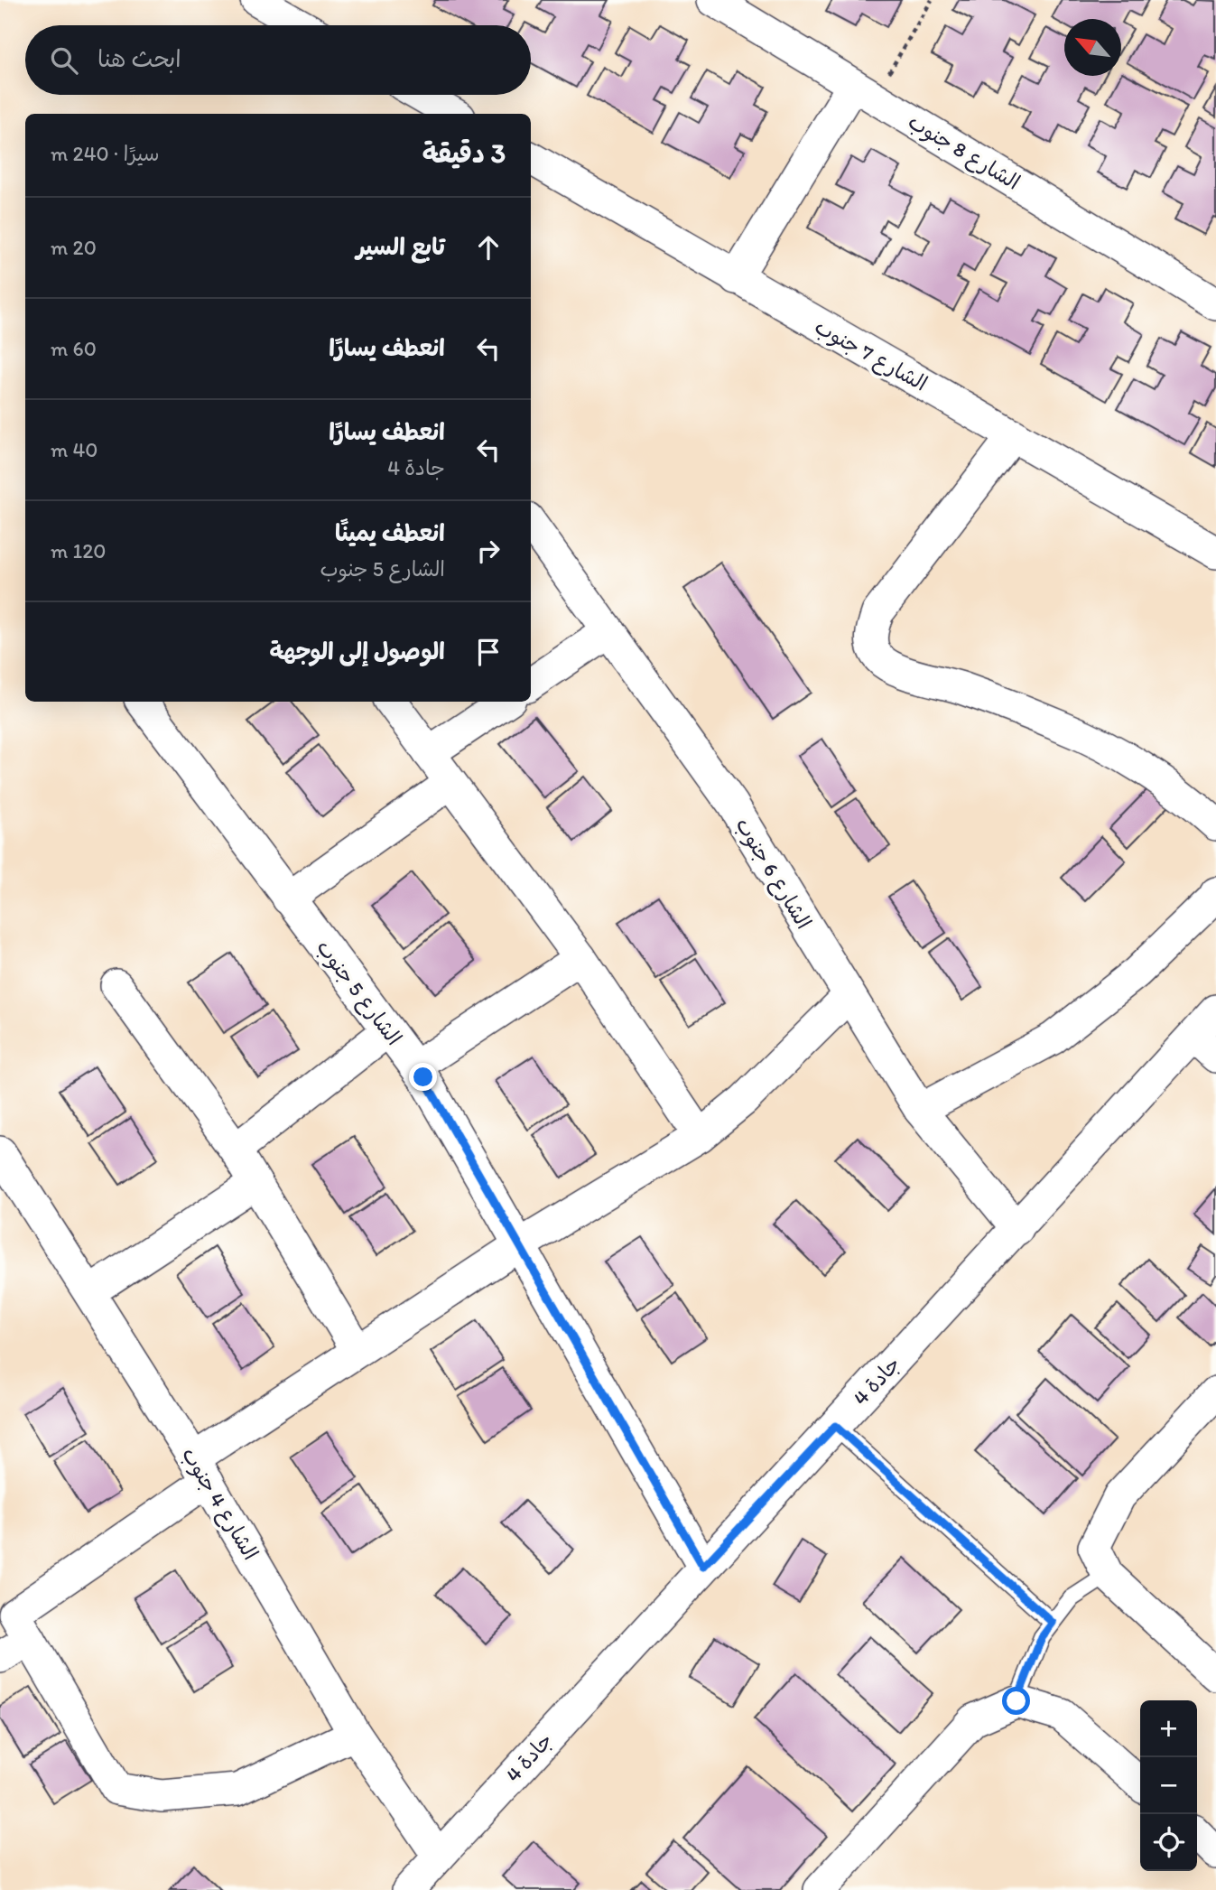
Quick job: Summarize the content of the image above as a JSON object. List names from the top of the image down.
{
  "streets": {
    "street": [
      "الشارع 8 جنوب",
      "الشارع 7 جنوب",
      "الشارع 6 جنوب",
      "الشارع 5 جنوب",
      "جادة 4",
      "الشارع 4 جنوب"
    ]
  },
  "crossings": [
    ["الشارع 6 جنوب", "جادة 4"],
    ["الشارع 5 جنوب", "جادة 4"],
    ["جادة 4", "الشارع 4 جنوب"]
  ],
  "north": "top left",
  "page": {
    "search": "ابحث هنا",
    "heading": ["3 دقيقة", "سيرًا · 240 m"],
    "list": [
      ["تابع السير", "20 m"],
      ["انعطف يسارًا", "60 m"],
      ["انعطف يسارًا", "جادة 4", "40 m"],
      ["انعطف يمينًا", "الشارع 5 جنوب", "120 m"],
      "الوصول إلى الوجهة"
    ],
    "map_buttons": ["+", "−"]
  }
}
